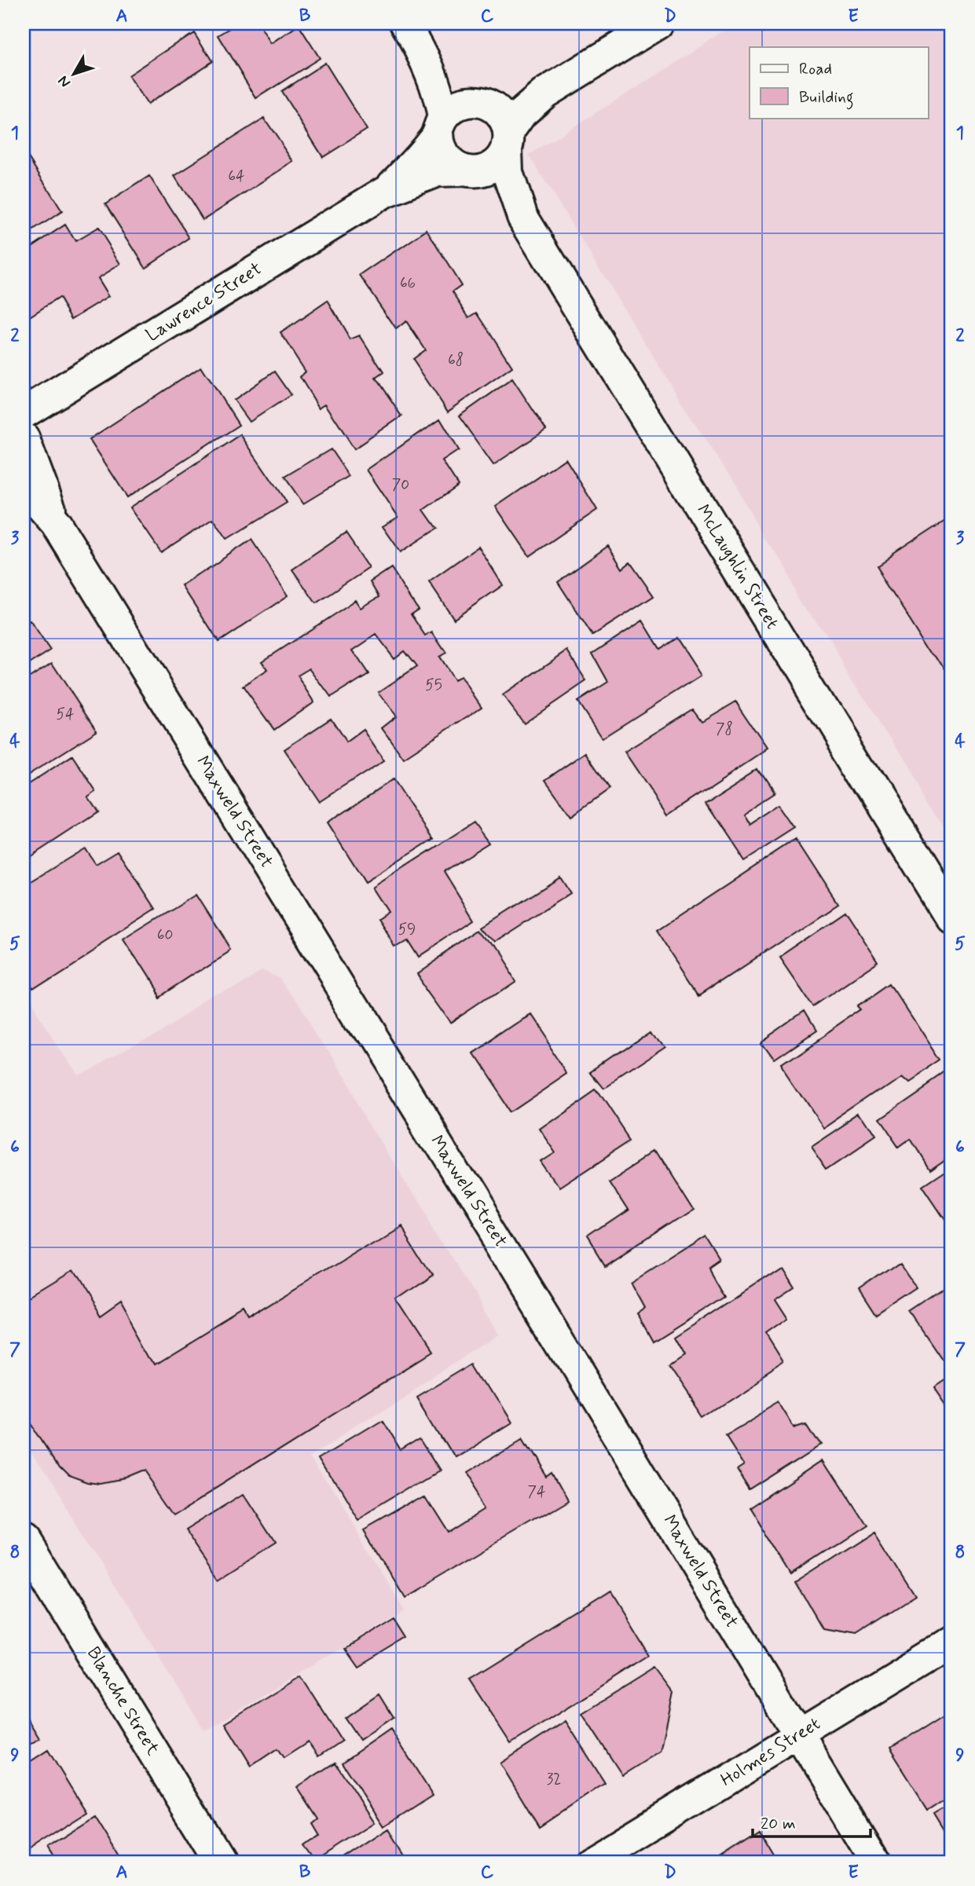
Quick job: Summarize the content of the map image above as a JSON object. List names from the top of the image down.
{
  "streets": {
    "street": [
      "Lawrence Street",
      "McLaughlin Street",
      "Maxweld Street",
      "Blanche Street",
      "Holmes Street"
    ]
  },
  "crossings": [
    ["Lawrence Street", "McLaughlin Street"],
    ["Maxweld Street", "Holmes Street"]
  ],
  "house_numbers": [
    "64",
    "66",
    "68",
    "70",
    "55",
    "54",
    "78",
    "59",
    "60",
    "74",
    "32"
  ],
  "legend": ["Road", "Building"],
  "scale_bar": "20 m",
  "north": "bottom left",
  "grid": {
    "columns": [
      "A",
      "B",
      "C",
      "D",
      "E"
    ],
    "rows": [
      "1",
      "2",
      "3",
      "4",
      "5",
      "6",
      "7",
      "8",
      "9"
    ]
  }
}
